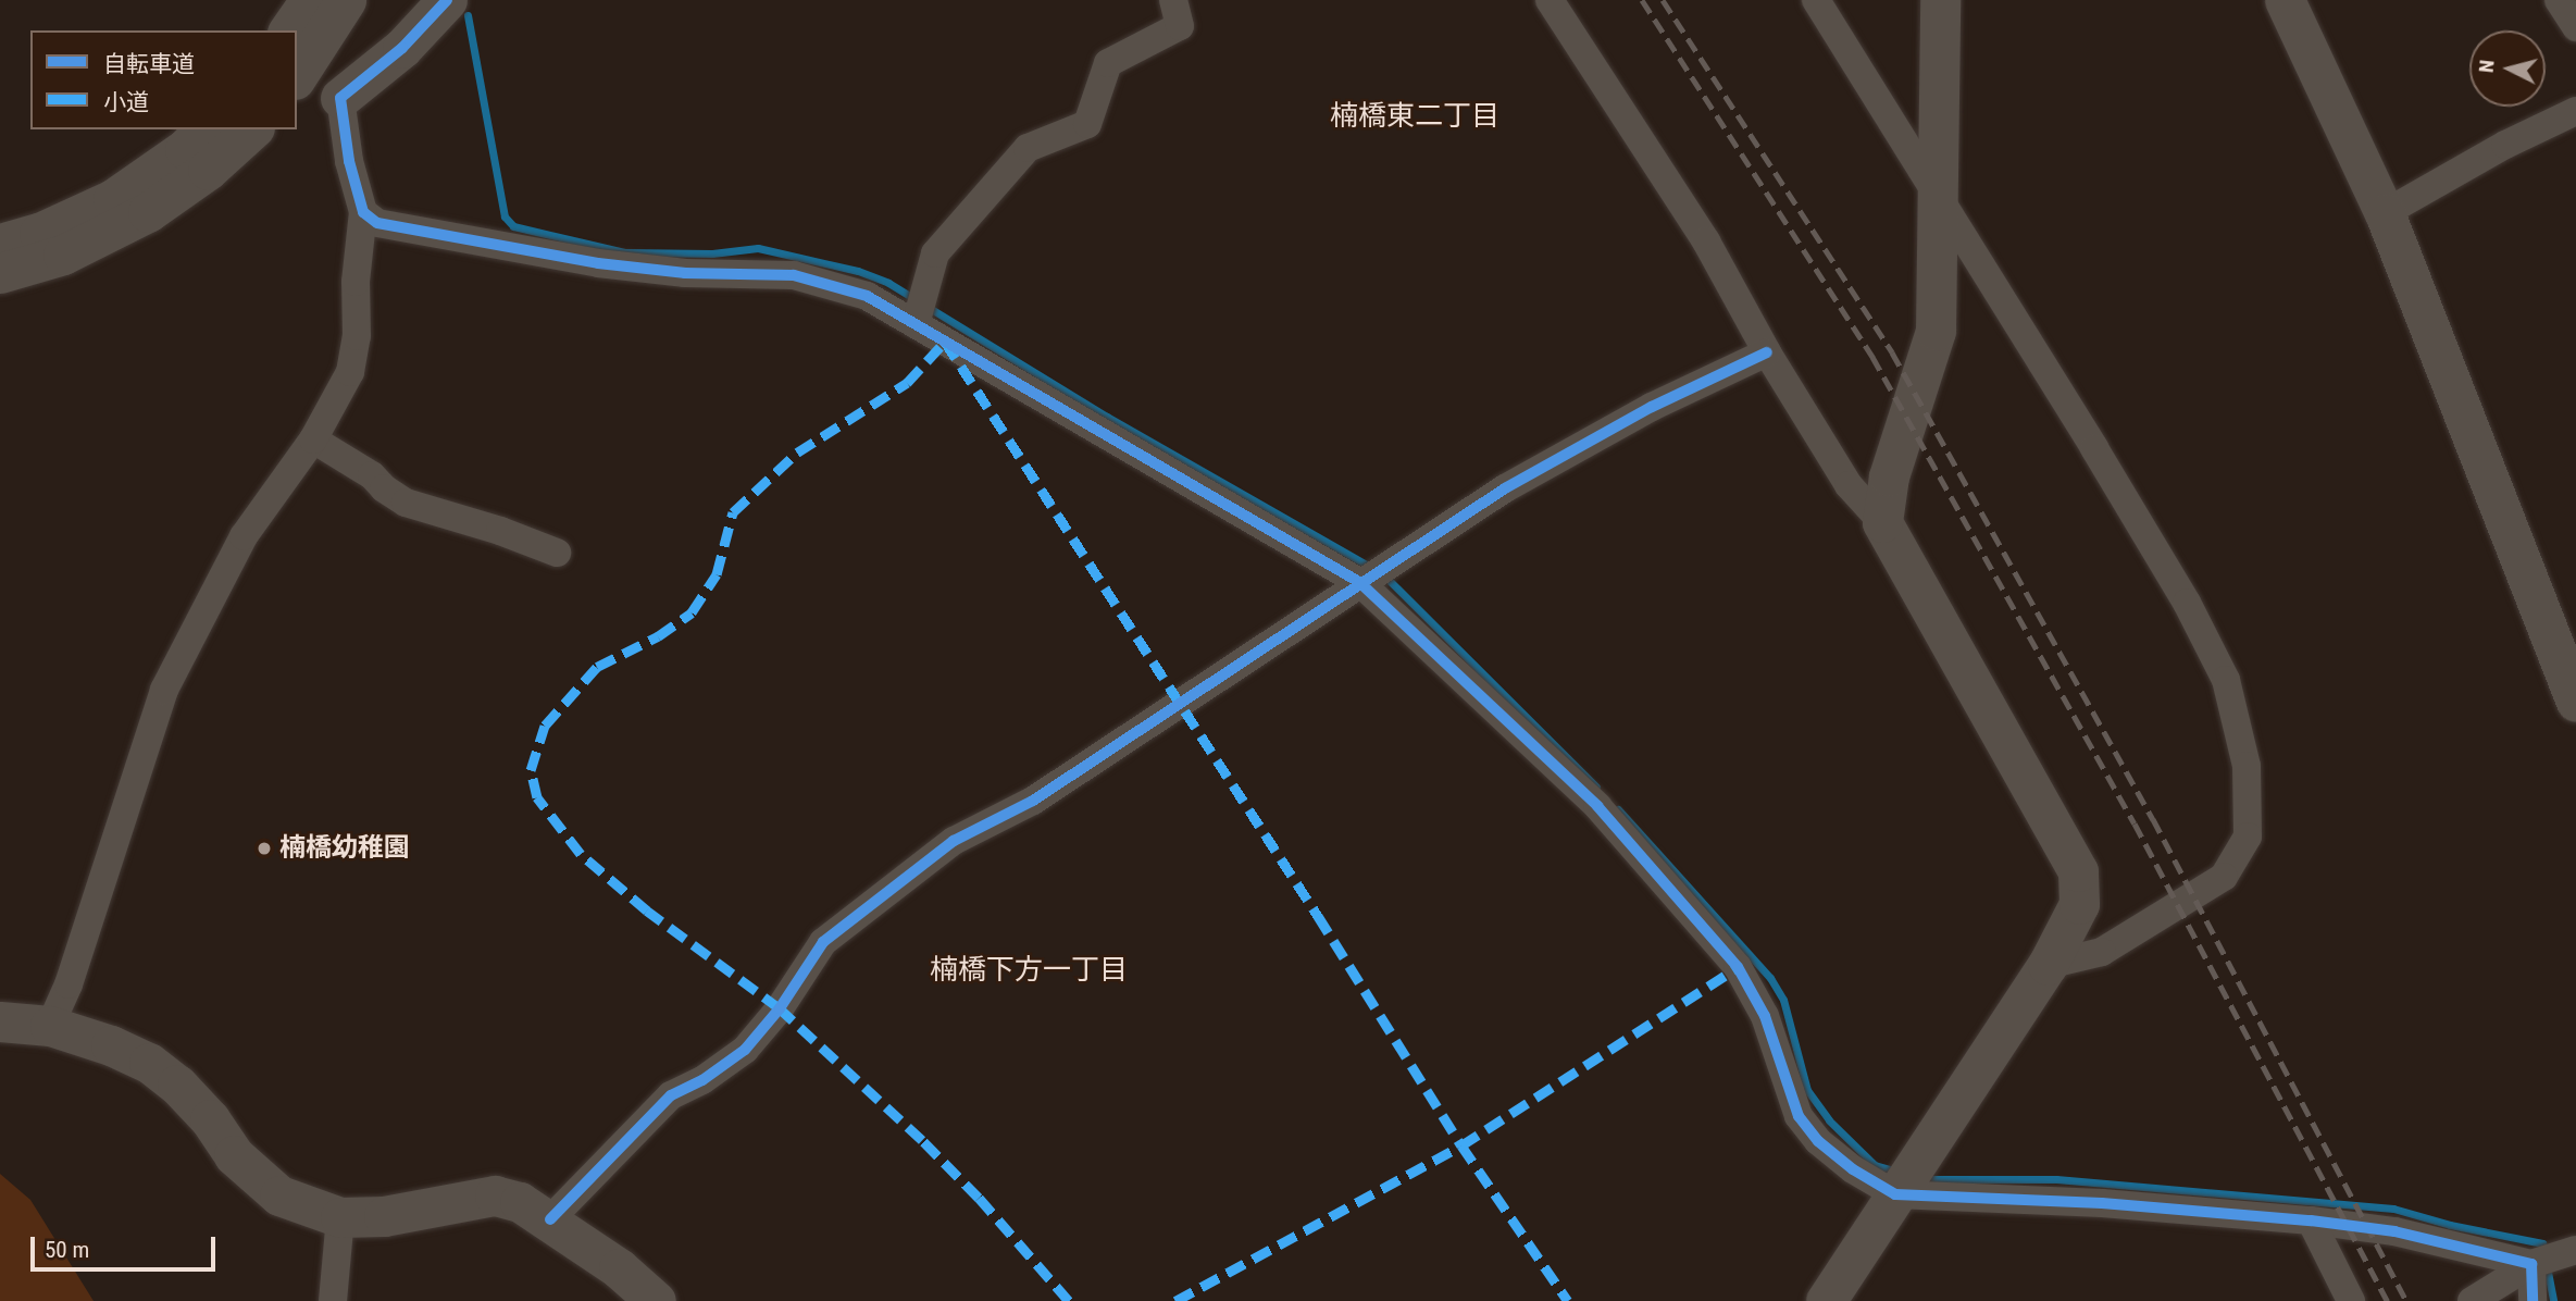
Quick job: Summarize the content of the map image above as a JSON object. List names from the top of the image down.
{
  "districts": ["楠橋東二丁目", "楠橋下方一丁目"],
  "places": ["楠橋幼稚園"],
  "legend": ["自転車道", "小道"],
  "scale_bar": "50 m",
  "north": "left"
}
